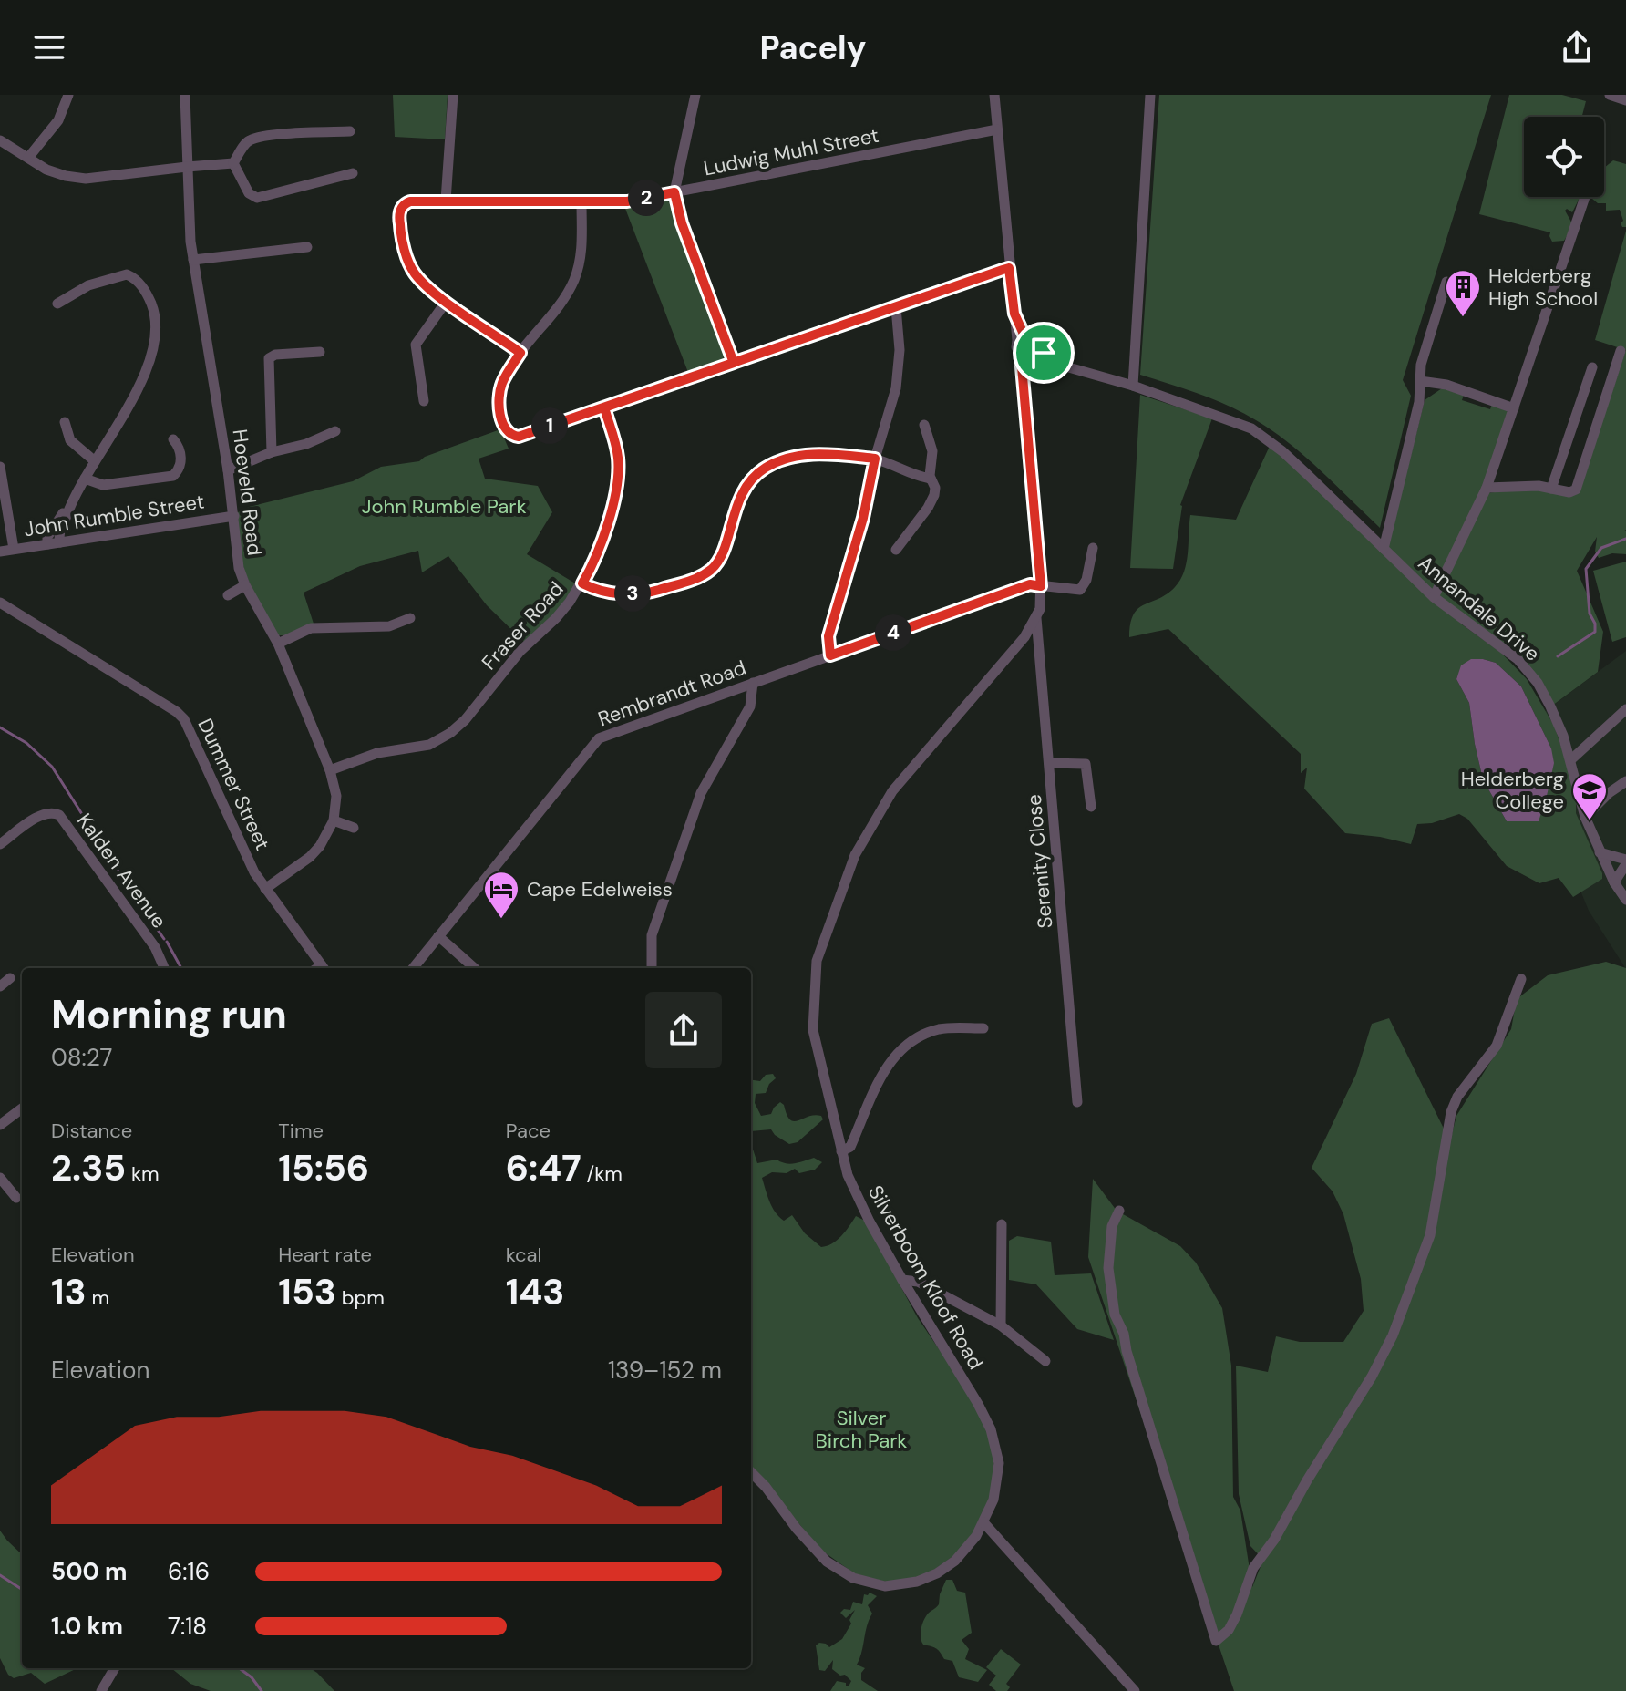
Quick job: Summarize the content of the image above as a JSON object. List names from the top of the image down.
{
  "streets": {
    "street": [
      "Ludwig Muhl Street",
      "Hoeveld Road",
      "John Rumble Street",
      "Annandale Drive",
      "Fraser Road",
      "Rembrandt Road",
      "Dummer Street",
      "Serenity Close",
      "Kalden Avenue",
      "Silverboom Kloof Road"
    ]
  },
  "crossings": [
    ["Ludwig Muhl Street", "Silverboom Kloof Road"],
    ["Hoeveld Road", "John Rumble Street"],
    ["Hoeveld Road", "Fraser Road"],
    ["Annandale Drive", "Silverboom Kloof Road"],
    ["Rembrandt Road", "Silverboom Kloof Road"],
    ["Serenity Close", "Silverboom Kloof Road"]
  ],
  "parks": ["John Rumble Park", "Silver Birch Park"],
  "places": {
    "building": ["Helderberg High School"],
    "school or university": ["Helderberg College"],
    "hotel": ["Cape Edelweiss"]
  },
  "page": {
    "header": "Pacely",
    "pins": [
      "2",
      "1",
      "3",
      "4"
    ],
    "heading": ["Morning run", "08:27"],
    "stats": [
      ["Distance", "2.35 km"],
      ["Time", "15:56"],
      ["Pace", "6:47 /km"],
      ["Elevation", "13 m"],
      ["Heart rate", "153 bpm"],
      ["kcal", "143"]
    ],
    "chart": ["Elevation", "139–152 m"],
    "list": [
      {
        "name": "500 m",
        "note": "6:16"
      },
      {
        "name": "1.0 km",
        "note": "7:18"
      }
    ]
  }
}
